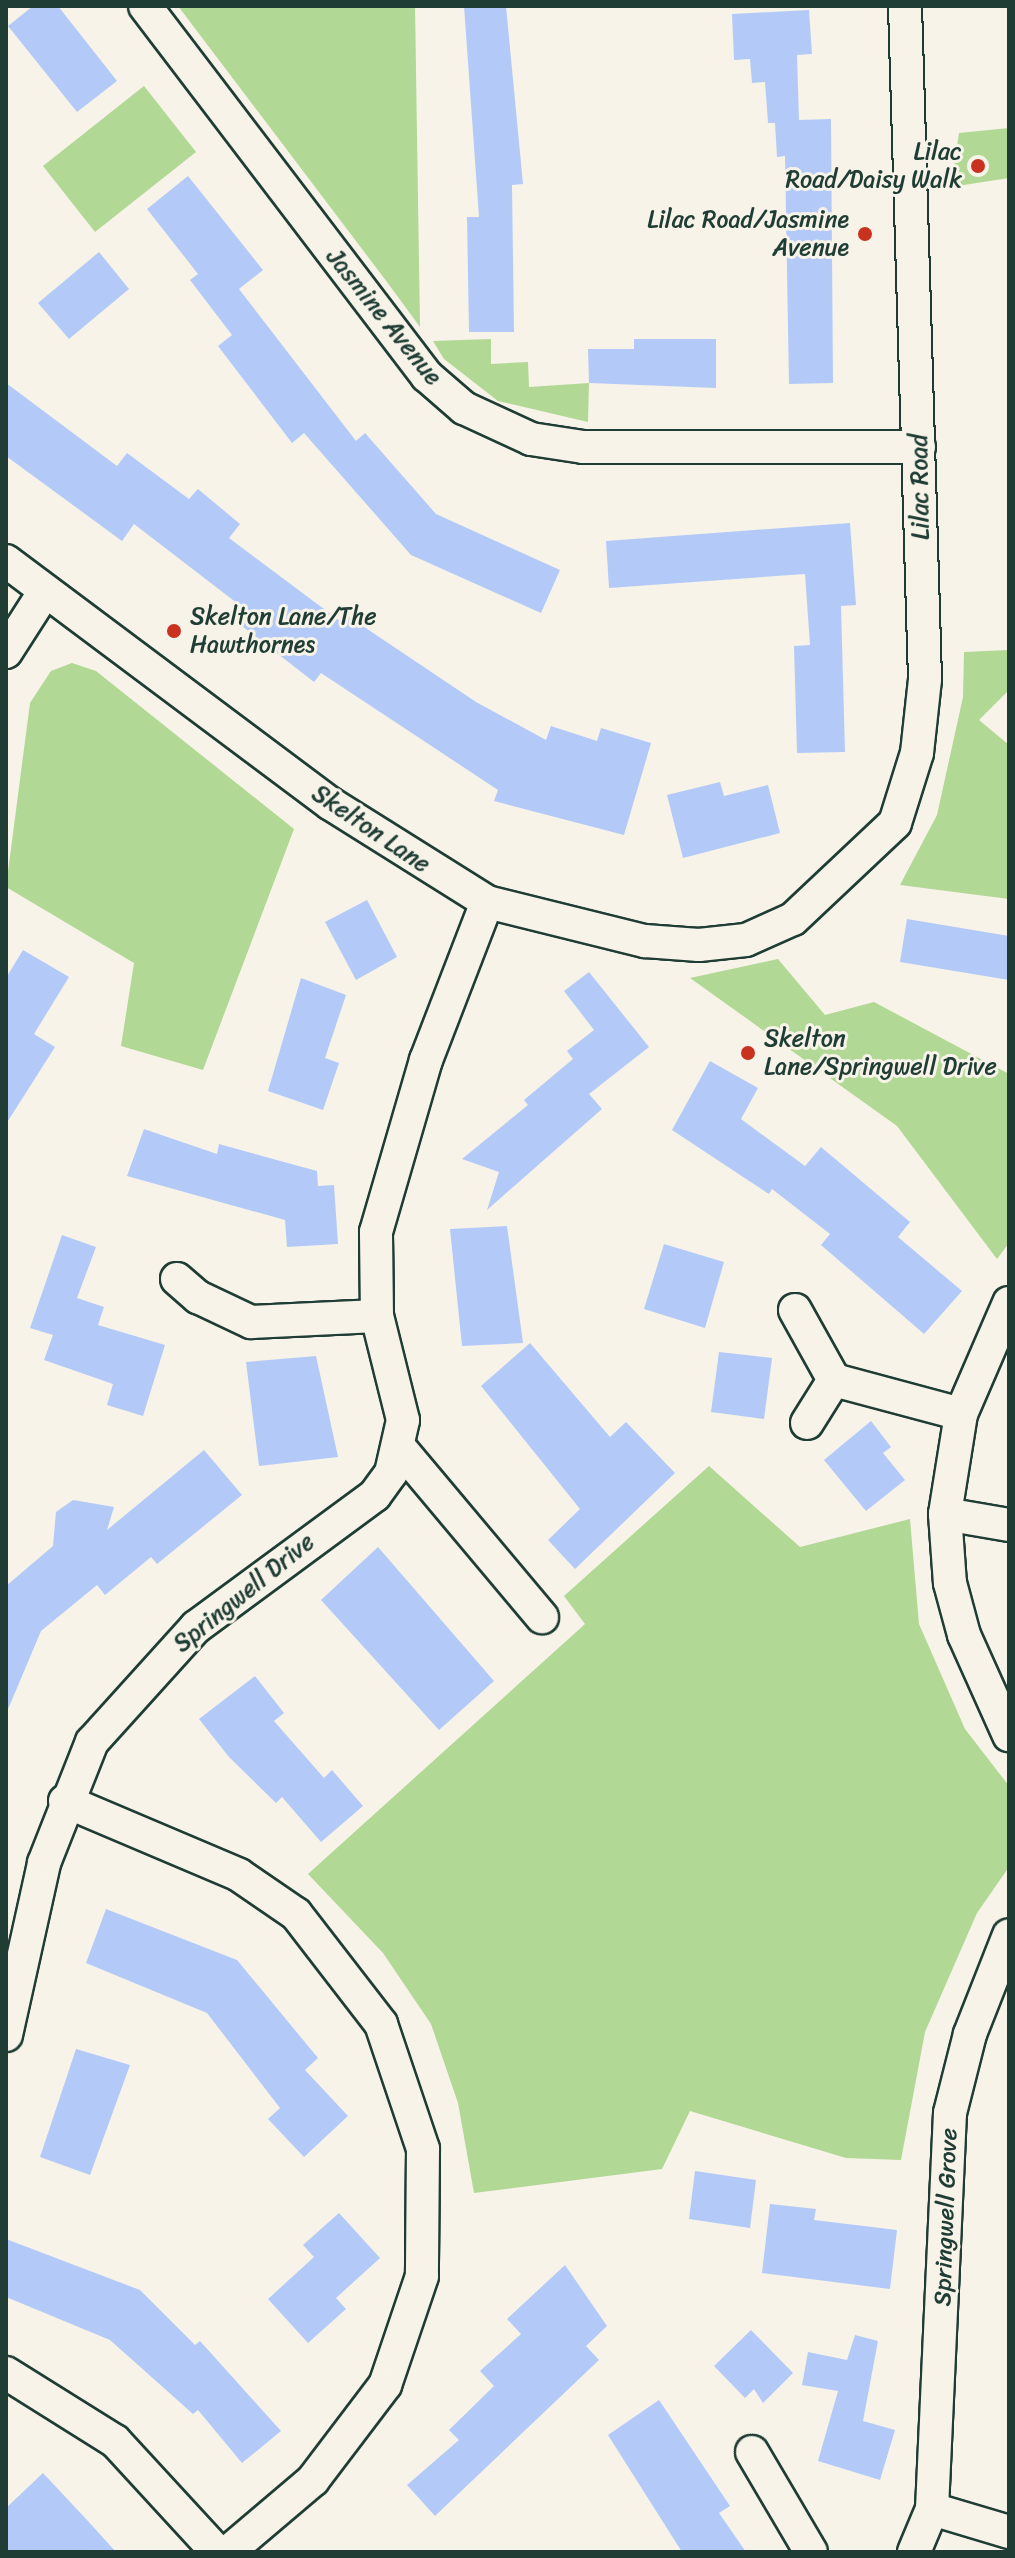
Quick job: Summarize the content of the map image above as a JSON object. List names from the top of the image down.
{
  "streets": {
    "street": [
      "Jasmine Avenue",
      "Lilac Road",
      "Skelton Lane",
      "Springwell Drive",
      "Springwell Grove"
    ]
  },
  "crossings": [
    ["Jasmine Avenue", "Lilac Road"],
    ["Lilac Road", "Skelton Lane"],
    ["Skelton Lane", "Springwell Drive"]
  ],
  "places": [
    "Lilac Road/Daisy Walk",
    "Lilac Road/Jasmine Avenue",
    "Skelton Lane/The Hawthornes",
    "Skelton Lane/Springwell Drive"
  ]
}
